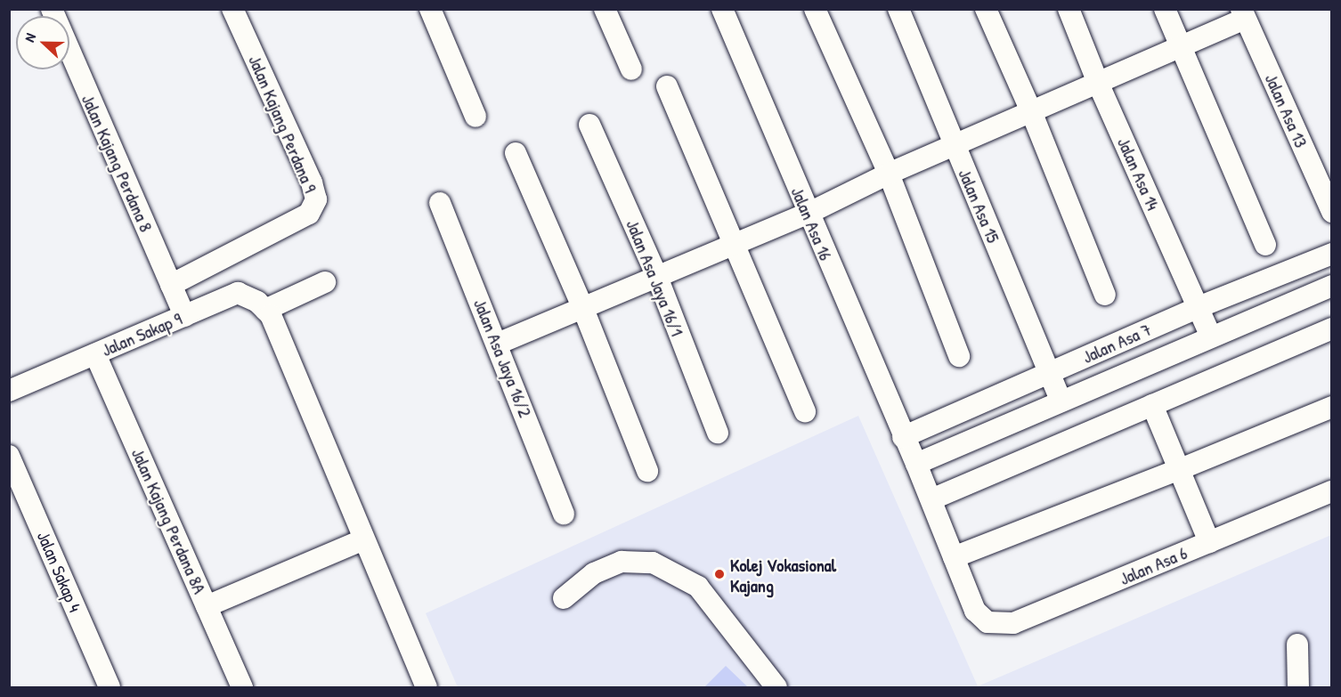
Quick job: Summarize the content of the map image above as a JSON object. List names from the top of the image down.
{
  "streets": {
    "street": [
      "Jalan Asa 13",
      "Jalan Kajang Perdana 9",
      "Jalan Kajang Perdana 8",
      "Jalan Asa 14",
      "Jalan Asa 15",
      "Jalan Asa 16",
      "Jalan Asa Jaya 16/1",
      "Jalan Sakap 9",
      "Jalan Asa 7",
      "Jalan Asa Jaya 16/2",
      "Jalan Kajang Perdana 8A",
      "Jalan Asa 6",
      "Jalan Sakap 4"
    ]
  },
  "crossings": [
    ["Jalan Kajang Perdana 9", "Jalan Kajang Perdana 8"],
    ["Jalan Kajang Perdana 8", "Jalan Sakap 9"],
    ["Jalan Asa 14", "Jalan Asa 7"],
    ["Jalan Asa 15", "Jalan Asa 7"],
    ["Jalan Asa 16", "Jalan Asa 7"],
    ["Jalan Asa 16", "Jalan Asa 6"],
    ["Jalan Sakap 9", "Jalan Kajang Perdana 8A"]
  ],
  "places": ["Kolej Vokasional Kajang"],
  "north": "left"
}
